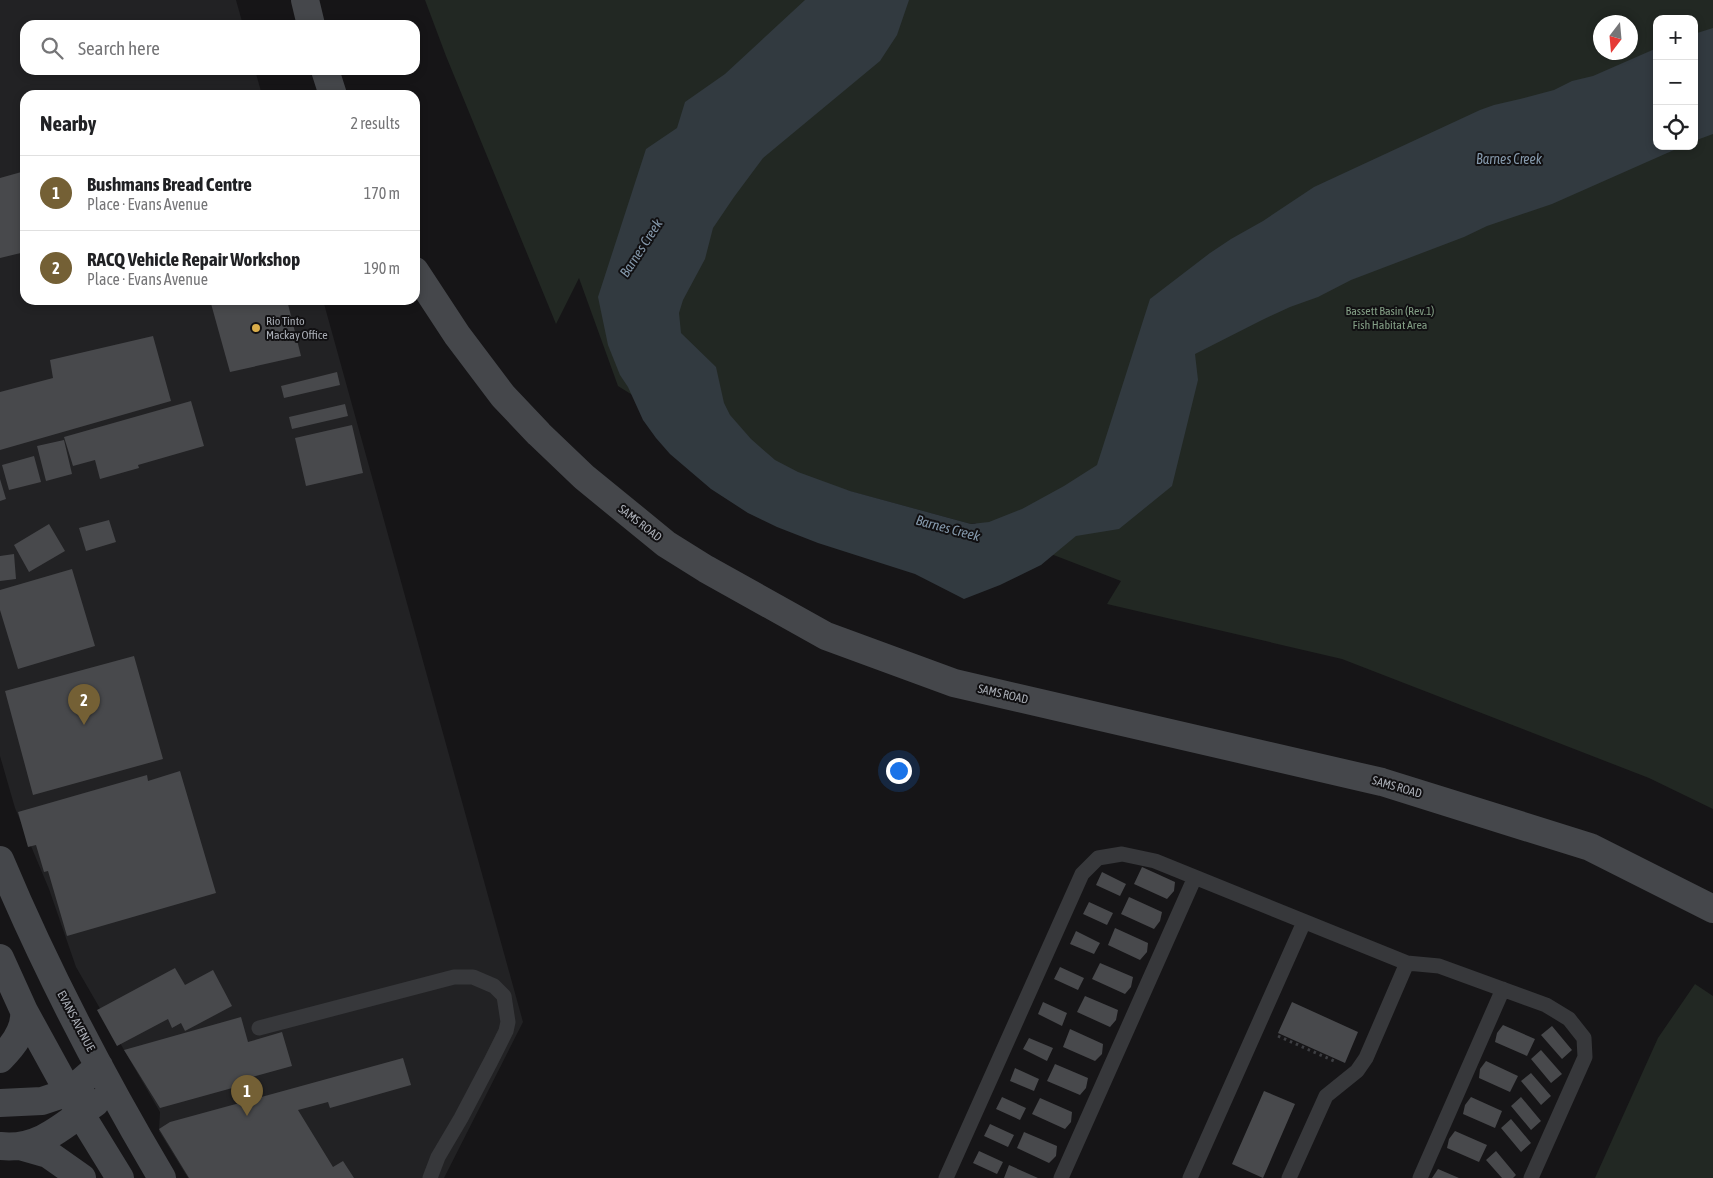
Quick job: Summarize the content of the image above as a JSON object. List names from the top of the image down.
{
  "streets": {
    "main road": ["SAMS ROAD", "EVANS AVENUE"]
  },
  "water": ["Barnes Creek"],
  "parks": ["Bassett Basin (Rev.1) Fish Habitat Area"],
  "places": ["Rio Tinto Mackay Office"],
  "north": "bottom",
  "page": {
    "map_buttons": ["+", "−"],
    "search": "Search here",
    "heading": ["Nearby", "2 results"],
    "list": [
      {
        "mark": "1",
        "name": "Bushmans Bread Centre",
        "note": "Place · Evans Avenue",
        "value": "170 m"
      },
      {
        "mark": "2",
        "name": "RACQ Vehicle Repair Workshop",
        "note": "Place · Evans Avenue",
        "value": "190 m"
      }
    ],
    "pins": ["2", "1"]
  }
}
